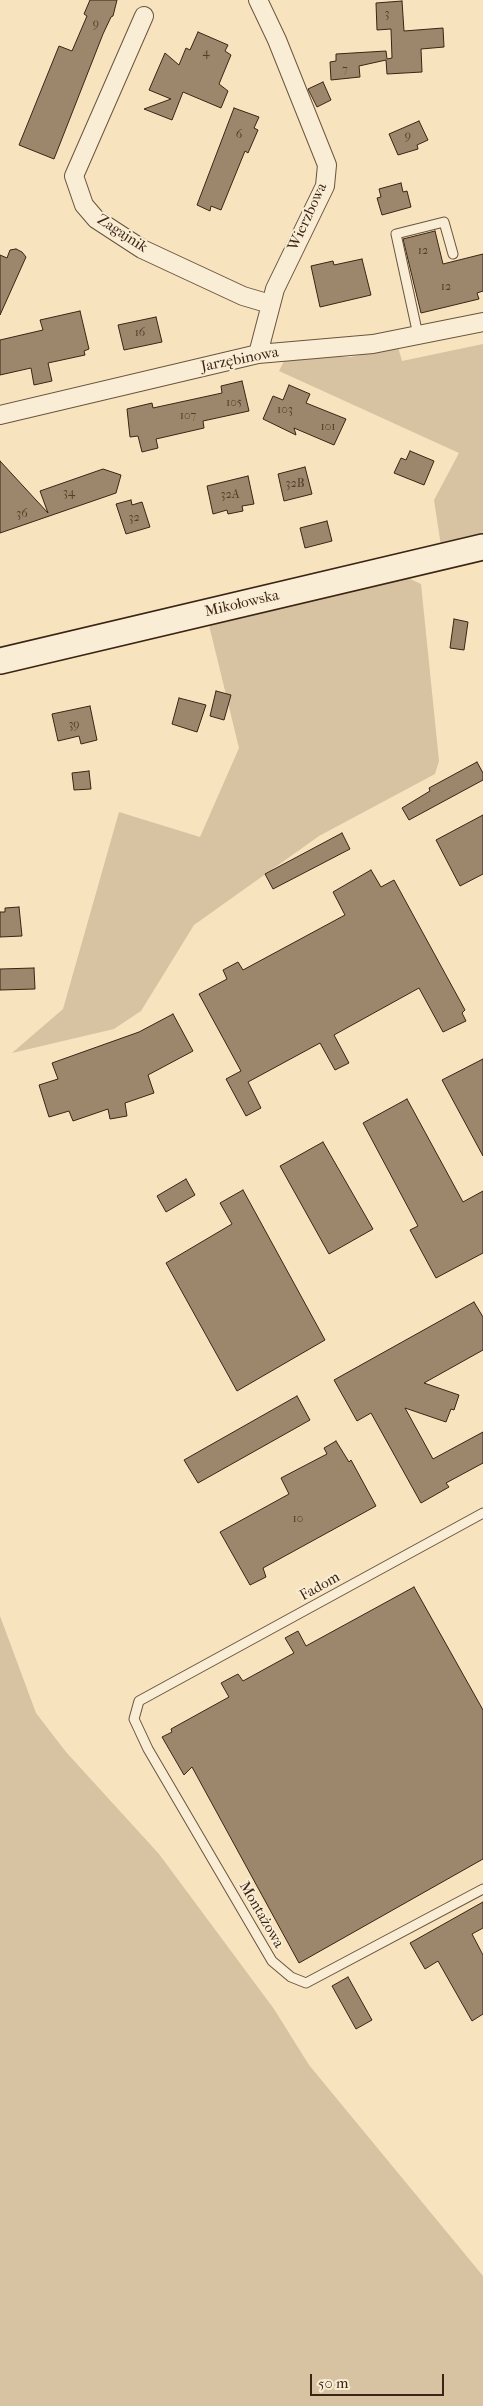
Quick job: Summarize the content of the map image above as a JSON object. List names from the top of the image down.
{
  "streets": {
    "street": [
      "Wierzbowa",
      "Zagajnik",
      "Jarzębinowa",
      "Mikołowska"
    ],
    "lane": ["Fadom", "Montażowa"]
  },
  "crossings": [
    ["Wierzbowa", "Zagajnik"],
    ["Wierzbowa", "Jarzębinowa"],
    ["Fadom", "Montażowa"]
  ],
  "house_numbers": [
    "3",
    "9",
    "4",
    "7",
    "6",
    "9",
    "12",
    "12",
    "16",
    "105",
    "103",
    "107",
    "101",
    "32B",
    "34",
    "32A",
    "36",
    "32",
    "39",
    "10"
  ],
  "scale_bar": "50 m"
}
